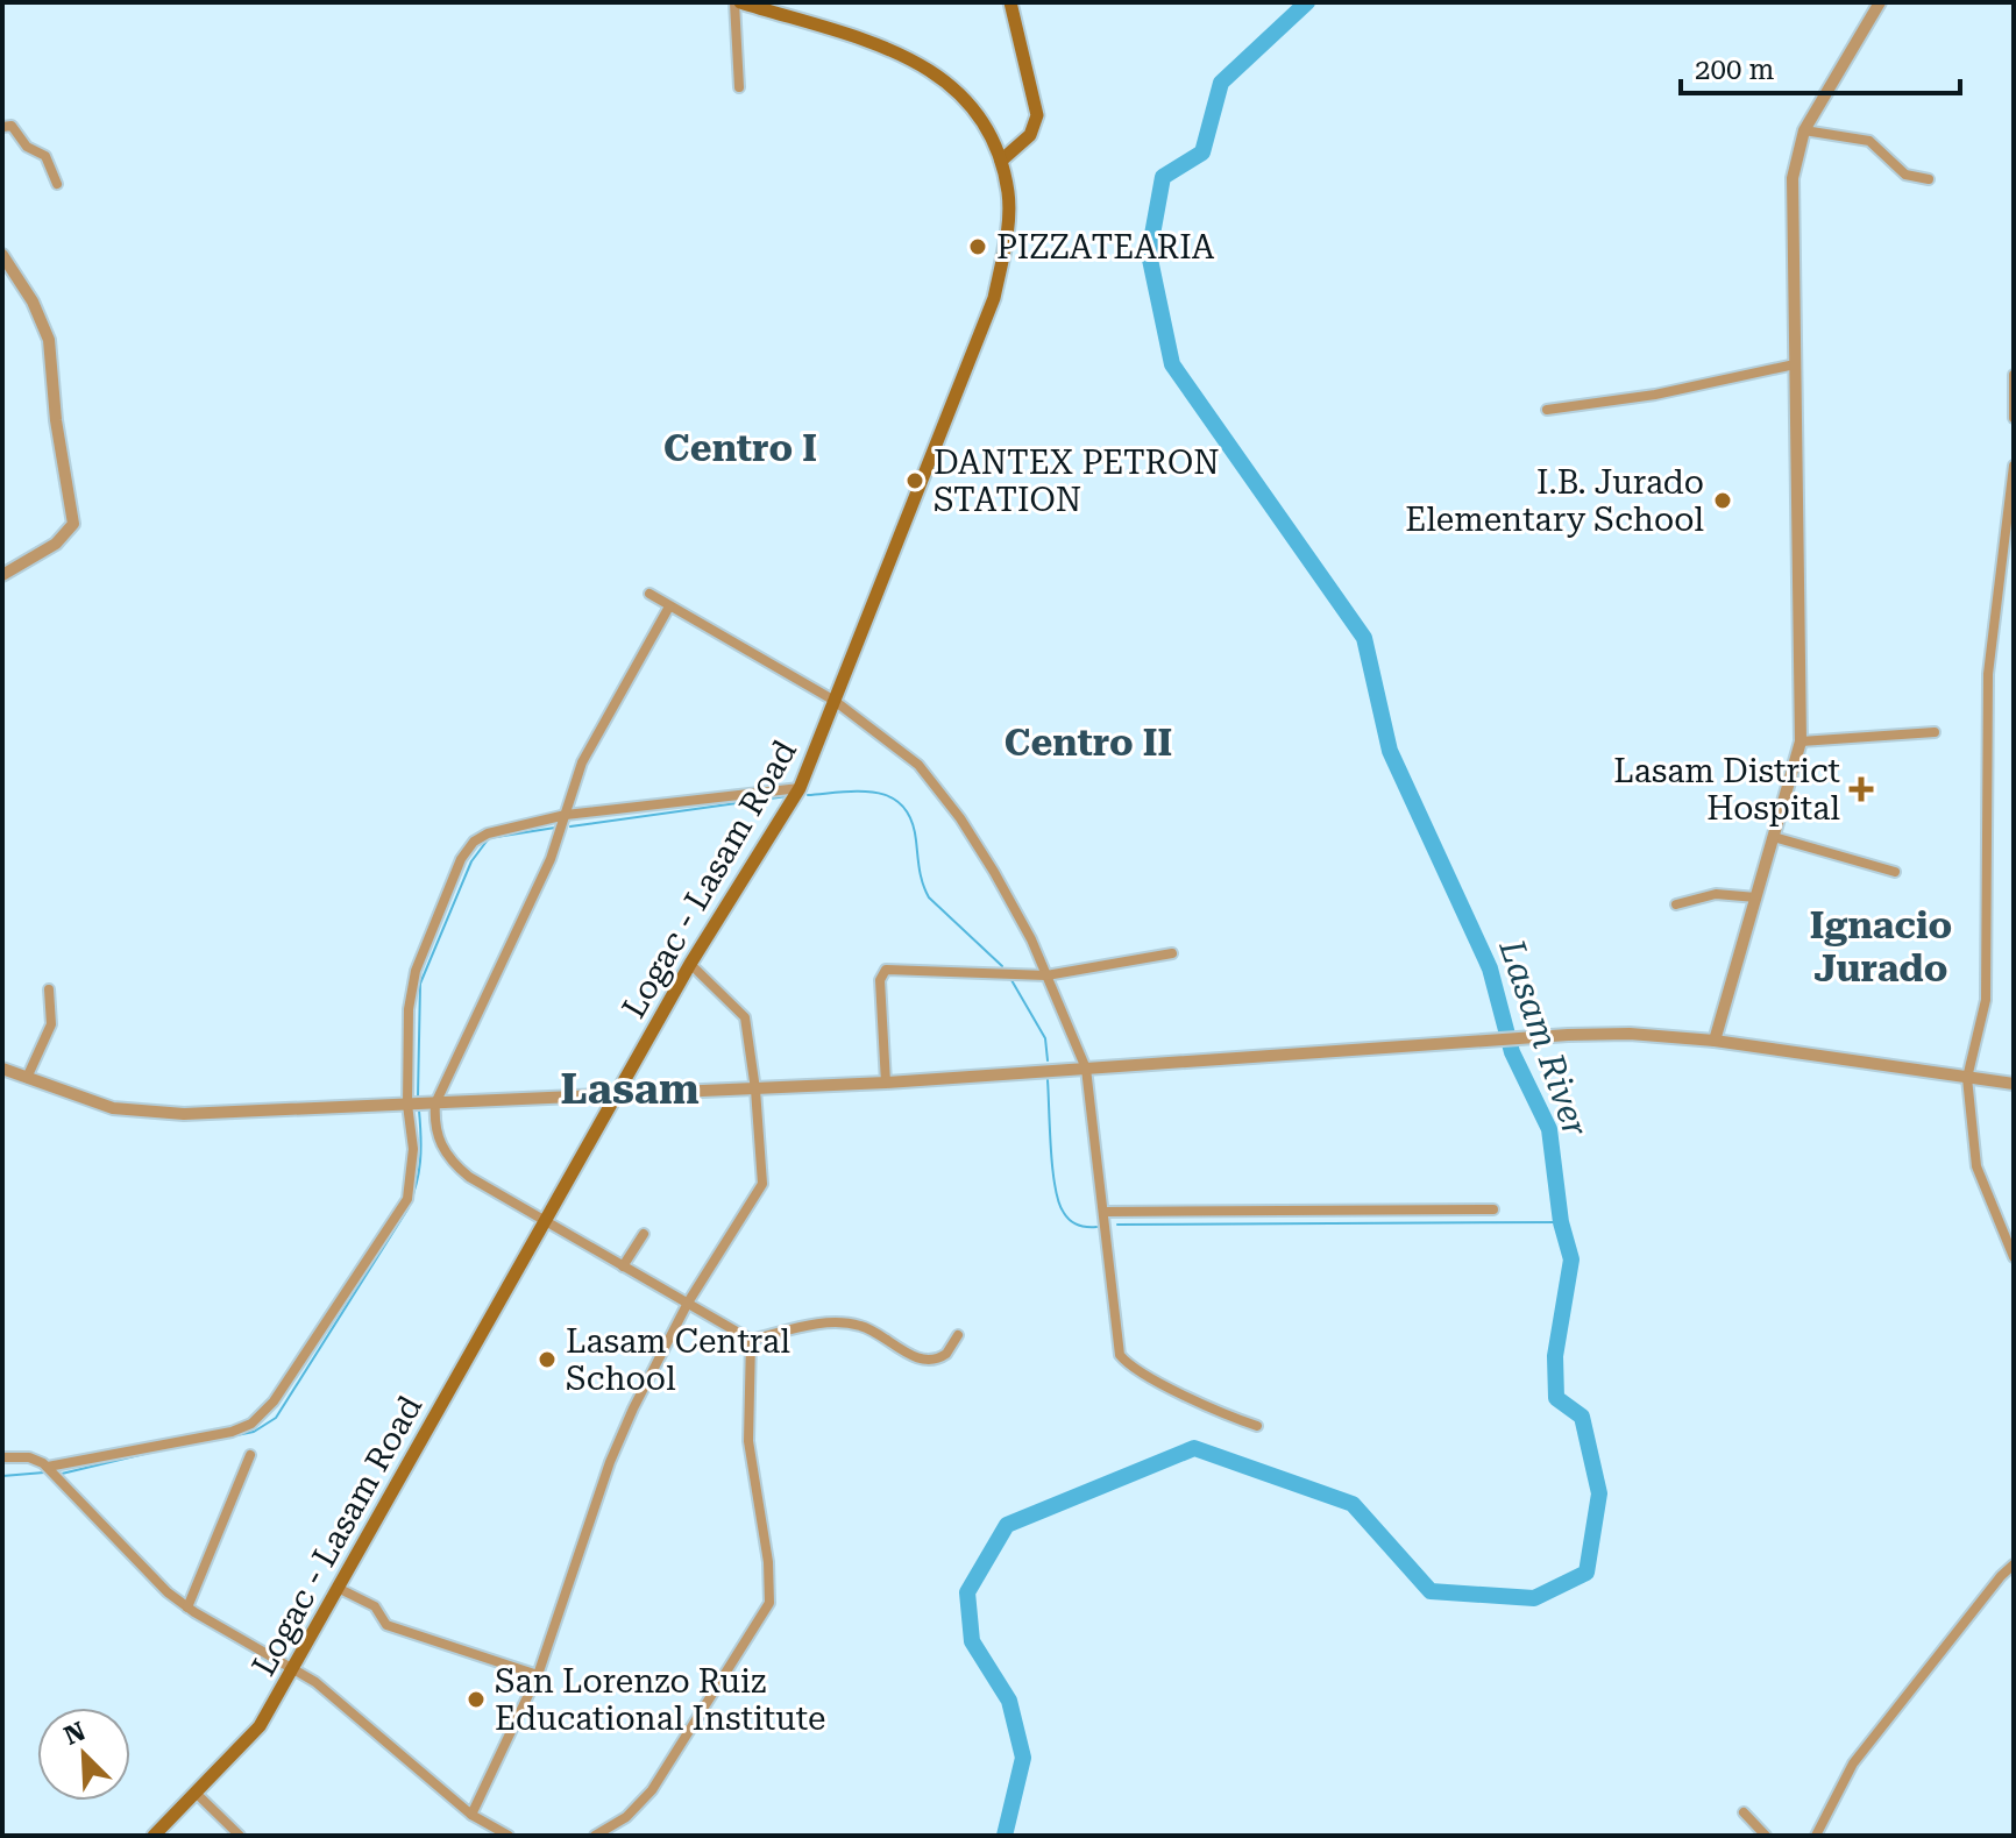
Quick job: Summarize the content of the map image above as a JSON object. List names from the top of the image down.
{
  "streets": {
    "main road": ["Logac - Lasam Road"]
  },
  "districts": [
    "Centro I",
    "Centro II",
    "Ignacio Jurado",
    "Lasam"
  ],
  "water": ["Lasam River"],
  "places": {
    "other": [
      "PIZZATEARIA",
      "DANTEX PETRON STATION",
      "I.B. Jurado Elementary School",
      "Lasam Central School",
      "San Lorenzo Ruiz Educational Institute"
    ],
    "health": ["Lasam District Hospital"]
  },
  "scale_bar": "200 m",
  "north": "top left"
}
